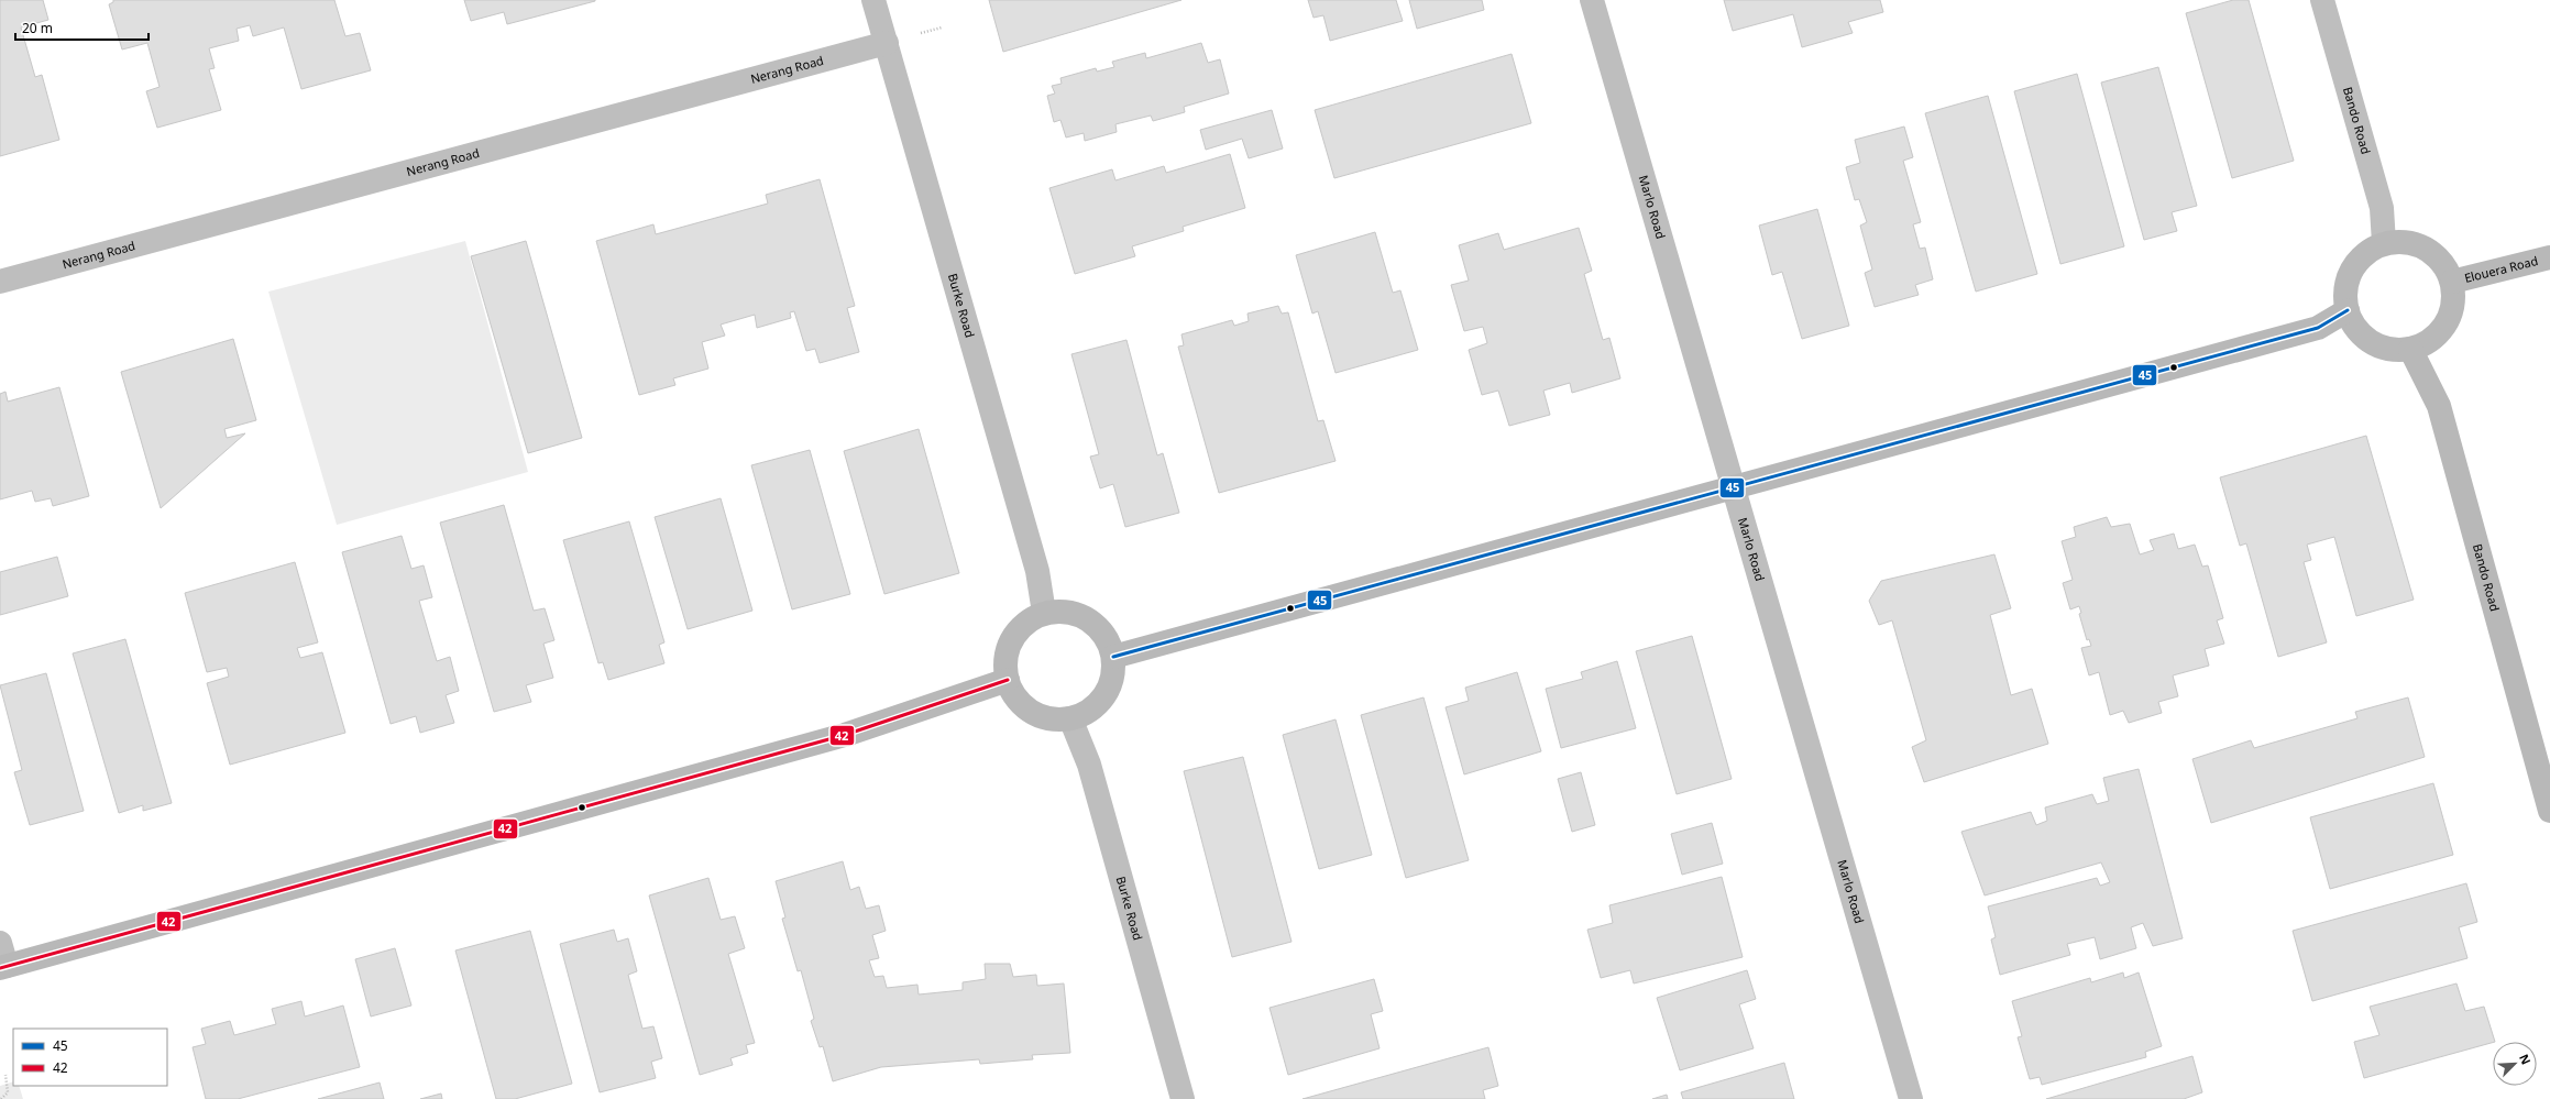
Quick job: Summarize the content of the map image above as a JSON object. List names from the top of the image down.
{
  "streets": {
    "street": [
      "Nerang Road",
      "Bando Road",
      "Marlo Road",
      "Elouera Road",
      "Burke Road"
    ]
  },
  "crossings": [
    ["Nerang Road", "Burke Road"],
    ["Bando Road", "Elouera Road"]
  ],
  "lines": ["transit line 45", "transit line 42"],
  "legend": ["45", "42"],
  "scale_bar": "20 m",
  "north": "top right"
}
